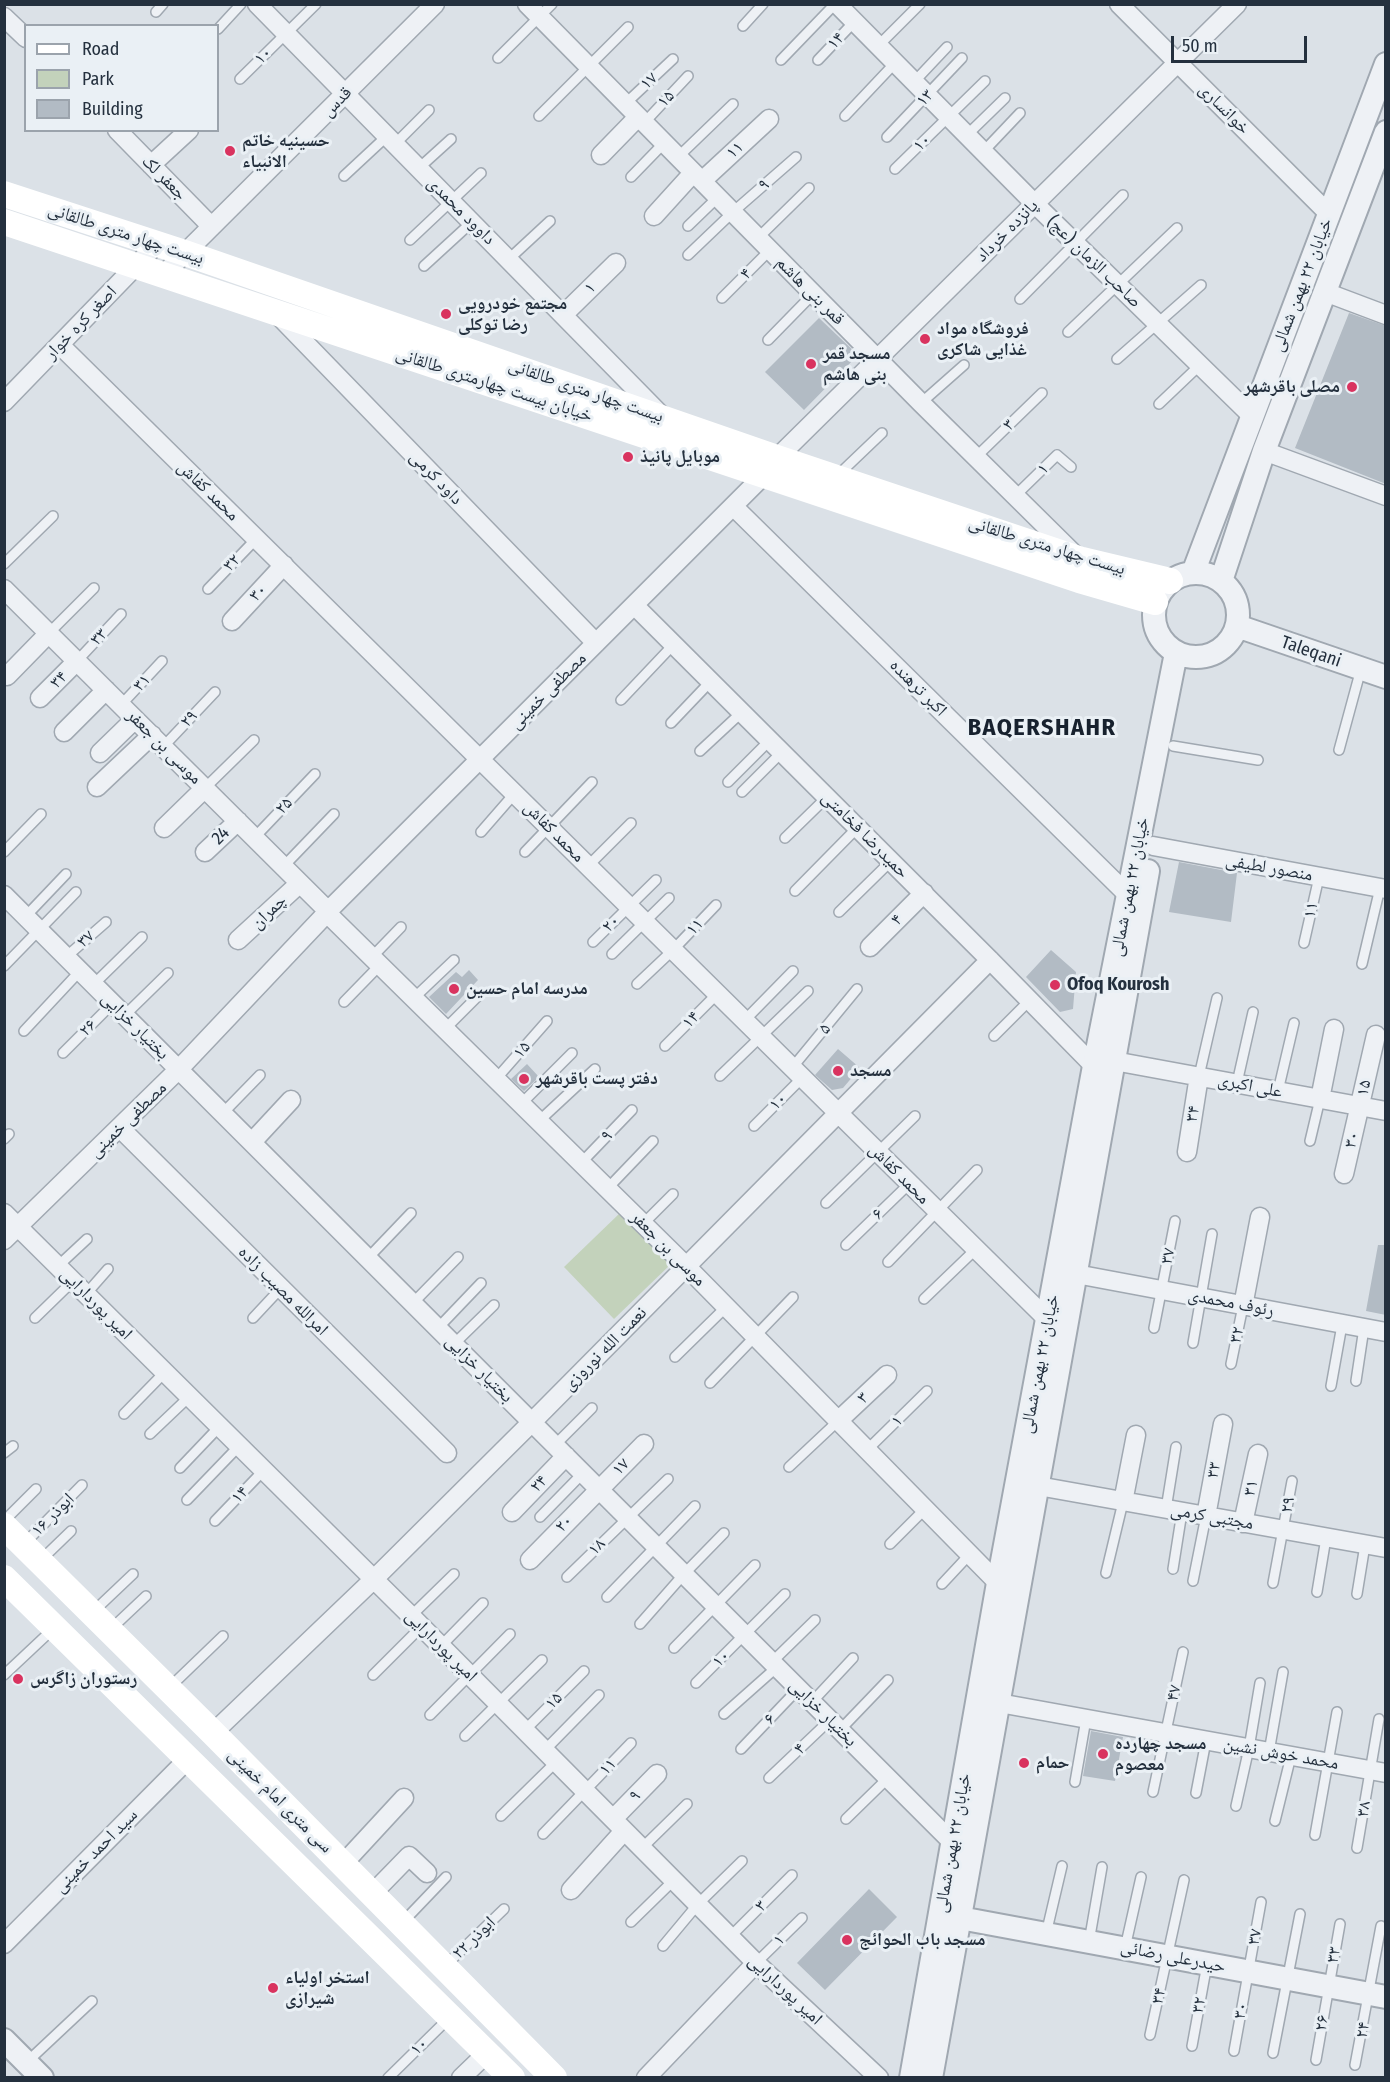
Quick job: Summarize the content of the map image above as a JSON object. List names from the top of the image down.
{
  "streets": {
    "main road": ["بیست چهار متری طالقانی", "خیابان بیست چهارمتری طالقانی", "سی متری امام خمینی"],
    "street": [
      "۱۷",
      "۱۵",
      "قدس",
      "خوانساری",
      "۱۱",
      "جعفر لک",
      "۹",
      "داوود محمدی",
      "پانزده خرداد",
      "صاحب الزمان (عج)",
      "۴",
      "خیابان ۲۲ بهمن شمالی",
      "۱",
      "قمر بنی هاشم",
      "اصغر کره خوار",
      "۳",
      "داود کرمی",
      "محمد کفاش",
      "۳۰",
      "۳۳",
      "Taleqani",
      "۳۴",
      "۳۱",
      "اکبر ترهنده",
      "مصطفی خمینی",
      "موسی بن جعفر",
      "حمیدرضا فخامتی",
      "24",
      "منصور لطیفی",
      "چمران",
      "۲۰",
      "بختیار خزایی",
      "علی اکبری",
      "امرالله مصیب زاده",
      "رئوف محمدی",
      "امیر پوردارایی",
      "نعمت الله نوروزی",
      "۲۴",
      "مجتبی کرمی",
      "محمد خوش نشین",
      "سید احمد خمینی",
      "حیدرعلی رضائی"
    ],
    "lane": [
      "۱۴",
      "۱۰",
      "۱۳",
      "۳۲",
      "۲۹",
      "۲۵",
      "۳۷",
      "۲۶",
      "۵",
      "۶",
      "ابوذر ۱۶",
      "۱۸",
      "۴۷",
      "۳۸",
      "ابوذر ۲۲"
    ]
  },
  "crossings": [
    ["۱۴", "صاحب الزمان (عج)"],
    ["۱۴", "محمد کفاش"],
    ["۱۴", "امیر پوردارایی"],
    ["۱۰", "داوود محمدی"],
    ["۱۰", "صاحب الزمان (عج)"],
    ["۱۰", "محمد کفاش"],
    ["۱۰", "بختیار خزایی"],
    ["۱۰", "۵"],
    ["۱۰", "سی متری امام خمینی"],
    ["۱۷", "۱۵"],
    ["۱۷", "قمر بنی هاشم"],
    ["۱۷", "۲۰"],
    ["۱۷", "بختیار خزایی"],
    ["۱۳", "صاحب الزمان (عج)"],
    ["۱۵", "قمر بنی هاشم"],
    ["۱۵", "۳۰"],
    ["۱۵", "موسی بن جعفر"],
    ["۱۵", "علی اکبری"],
    ["۱۵", "امیر پوردارایی"],
    ["قدس", "جعفر لک"],
    ["قدس", "داوود محمدی"],
    ["قدس", "بیست چهار متری طالقانی"],
    ["قدس", "خیابان بیست چهارمتری طالقانی"],
    ["خوانساری", "پانزده خرداد"],
    ["خوانساری", "خیابان ۲۲ بهمن شمالی"],
    ["۱۱", "قمر بنی هاشم"],
    ["۱۱", "محمد کفاش"],
    ["۱۱", "منصور لطیفی"],
    ["۱۱", "امیر پوردارایی"],
    ["۹", "قمر بنی هاشم"],
    ["۹", "موسی بن جعفر"],
    ["۹", "امیر پوردارایی"],
    ["داوود محمدی", "بیست چهار متری طالقانی"],
    ["داوود محمدی", "۱"],
    ["پانزده خرداد", "بیست چهار متری طالقانی"],
    ["پانزده خرداد", "صاحب الزمان (عج)"],
    ["پانزده خرداد", "قمر بنی هاشم"],
    ["پانزده خرداد", "خیابان بیست چهارمتری طالقانی"],
    ["پانزده خرداد", "مصطفی خمینی"],
    ["بیست چهار متری طالقانی", "خیابان ۲۲ بهمن شمالی"],
    ["بیست چهار متری طالقانی", "قمر بنی هاشم"],
    ["بیست چهار متری طالقانی", "اصغر کره خوار"],
    ["بیست چهار متری طالقانی", "خیابان بیست چهارمتری طالقانی"],
    ["بیست چهار متری طالقانی", "Taleqani"],
    ["بیست چهار متری طالقانی", "مصطفی خمینی"],
    ["صاحب الزمان (عج)", "خیابان ۲۲ بهمن شمالی"],
    ["۴", "قمر بنی هاشم"],
    ["۴", "حمیدرضا فخامتی"],
    ["۴", "بختیار خزایی"],
    ["خیابان ۲۲ بهمن شمالی", "خیابان بیست چهارمتری طالقانی"],
    ["خیابان ۲۲ بهمن شمالی", "محمد کفاش"],
    ["خیابان ۲۲ بهمن شمالی", "Taleqani"],
    ["خیابان ۲۲ بهمن شمالی", "اکبر ترهنده"],
    ["خیابان ۲۲ بهمن شمالی", "موسی بن جعفر"],
    ["خیابان ۲۲ بهمن شمالی", "حمیدرضا فخامتی"],
    ["خیابان ۲۲ بهمن شمالی", "منصور لطیفی"],
    ["خیابان ۲۲ بهمن شمالی", "بختیار خزایی"],
    ["خیابان ۲۲ بهمن شمالی", "علی اکبری"],
    ["خیابان ۲۲ بهمن شمالی", "رئوف محمدی"],
    ["خیابان ۲۲ بهمن شمالی", "مجتبی کرمی"],
    ["خیابان ۲۲ بهمن شمالی", "محمد خوش نشین"],
    ["خیابان ۲۲ بهمن شمالی", "حیدرعلی رضائی"],
    ["۱", "قمر بنی هاشم"],
    ["۱", "موسی بن جعفر"],
    ["۱", "امیر پوردارایی"],
    ["قمر بنی هاشم", "خیابان بیست چهارمتری طالقانی"],
    ["قمر بنی هاشم", "۳"],
    ["اصغر کره خوار", "خیابان بیست چهارمتری طالقانی"],
    ["اصغر کره خوار", "محمد کفاش"],
    ["خیابان بیست چهارمتری طالقانی", "داود کرمی"],
    ["خیابان بیست چهارمتری طالقانی", "Taleqani"],
    ["خیابان بیست چهارمتری طالقانی", "مصطفی خمینی"],
    ["۳", "موسی بن جعفر"],
    ["۳", "امیر پوردارایی"],
    ["داود کرمی", "مصطفی خمینی"],
    ["محمد کفاش", "۳۲"],
    ["محمد کفاش", "۳۰"],
    ["محمد کفاش", "مصطفی خمینی"],
    ["محمد کفاش", "۲۰"],
    ["محمد کفاش", "۵"],
    ["محمد کفاش", "۶"],
    ["محمد کفاش", "نعمت الله نوروزی"],
    ["۳۲", "رئوف محمدی"],
    ["۳۲", "حیدرعلی رضائی"],
    ["۳۰", "۳۷"],
    ["۳۰", "علی اکبری"],
    ["۳۰", "حیدرعلی رضائی"],
    ["۳۳", "۳۴"],
    ["۳۳", "موسی بن جعفر"],
    ["۳۳", "۲۶"],
    ["۳۳", "مجتبی کرمی"],
    ["۳۳", "حیدرعلی رضائی"],
    ["۳۴", "موسی بن جعفر"],
    ["۳۴", "علی اکبری"],
    ["۳۴", "حیدرعلی رضائی"],
    ["۳۱", "موسی بن جعفر"],
    ["۳۱", "مجتبی کرمی"],
    ["اکبر ترهنده", "مصطفی خمینی"],
    ["مصطفی خمینی", "موسی بن جعفر"],
    ["مصطفی خمینی", "حمیدرضا فخامتی"],
    ["مصطفی خمینی", "بختیار خزایی"],
    ["مصطفی خمینی", "امرالله مصیب زاده"],
    ["مصطفی خمینی", "امیر پوردارایی"],
    ["۲۹", "موسی بن جعفر"],
    ["۲۹", "مجتبی کرمی"],
    ["موسی بن جعفر", "۲۵"],
    ["موسی بن جعفر", "24"],
    ["موسی بن جعفر", "چمران"],
    ["موسی بن جعفر", "نعمت الله نوروزی"],
    ["حمیدرضا فخامتی", "علی اکبری"],
    ["حمیدرضا فخامتی", "نعمت الله نوروزی"],
    ["۲۰", "بختیار خزایی"],
    ["۳۷", "بختیار خزایی"],
    ["۳۷", "رئوف محمدی"],
    ["۳۷", "حیدرعلی رضائی"],
    ["بختیار خزایی", "۲۶"],
    ["بختیار خزایی", "۶"],
    ["بختیار خزایی", "نعمت الله نوروزی"],
    ["بختیار خزایی", "۲۴"],
    ["بختیار خزایی", "۱۸"],
    ["۲۶", "حیدرعلی رضائی"],
    ["امیر پوردارایی", "نعمت الله نوروزی"],
    ["نعمت الله نوروزی", "سی متری امام خمینی"],
    ["۲۴", "حیدرعلی رضائی"],
    ["ابوذر ۱۶", "سی متری امام خمینی"],
    ["۴۷", "محمد خوش نشین"],
    ["محمد خوش نشین", "۳۸"],
    ["سی متری امام خمینی", "سید احمد خمینی"],
    ["سی متری امام خمینی", "ابوذر ۲۲"]
  ],
  "districts": ["BAQERSHAHR"],
  "places": [
    "حسینیه خاتم الانبیاء",
    "مجتمع خودرویی رضا توکلی",
    "فروشگاه مواد غذایی شاکری",
    "مسجد قمر بنی هاشم",
    "مصلی باقرشهر",
    "موبایل پانیذ",
    "Ofoq Kourosh",
    "مدرسه امام حسین",
    "مسجد",
    "دفتر پست باقرشهر",
    "رستوران زاگرس",
    "مسجد چهارده معصوم",
    "حمام",
    "مسجد باب الحوائج",
    "استخر اولیاء شیرازی"
  ],
  "legend": ["Road", "Park", "Building"],
  "scale_bar": "50 m"
}
